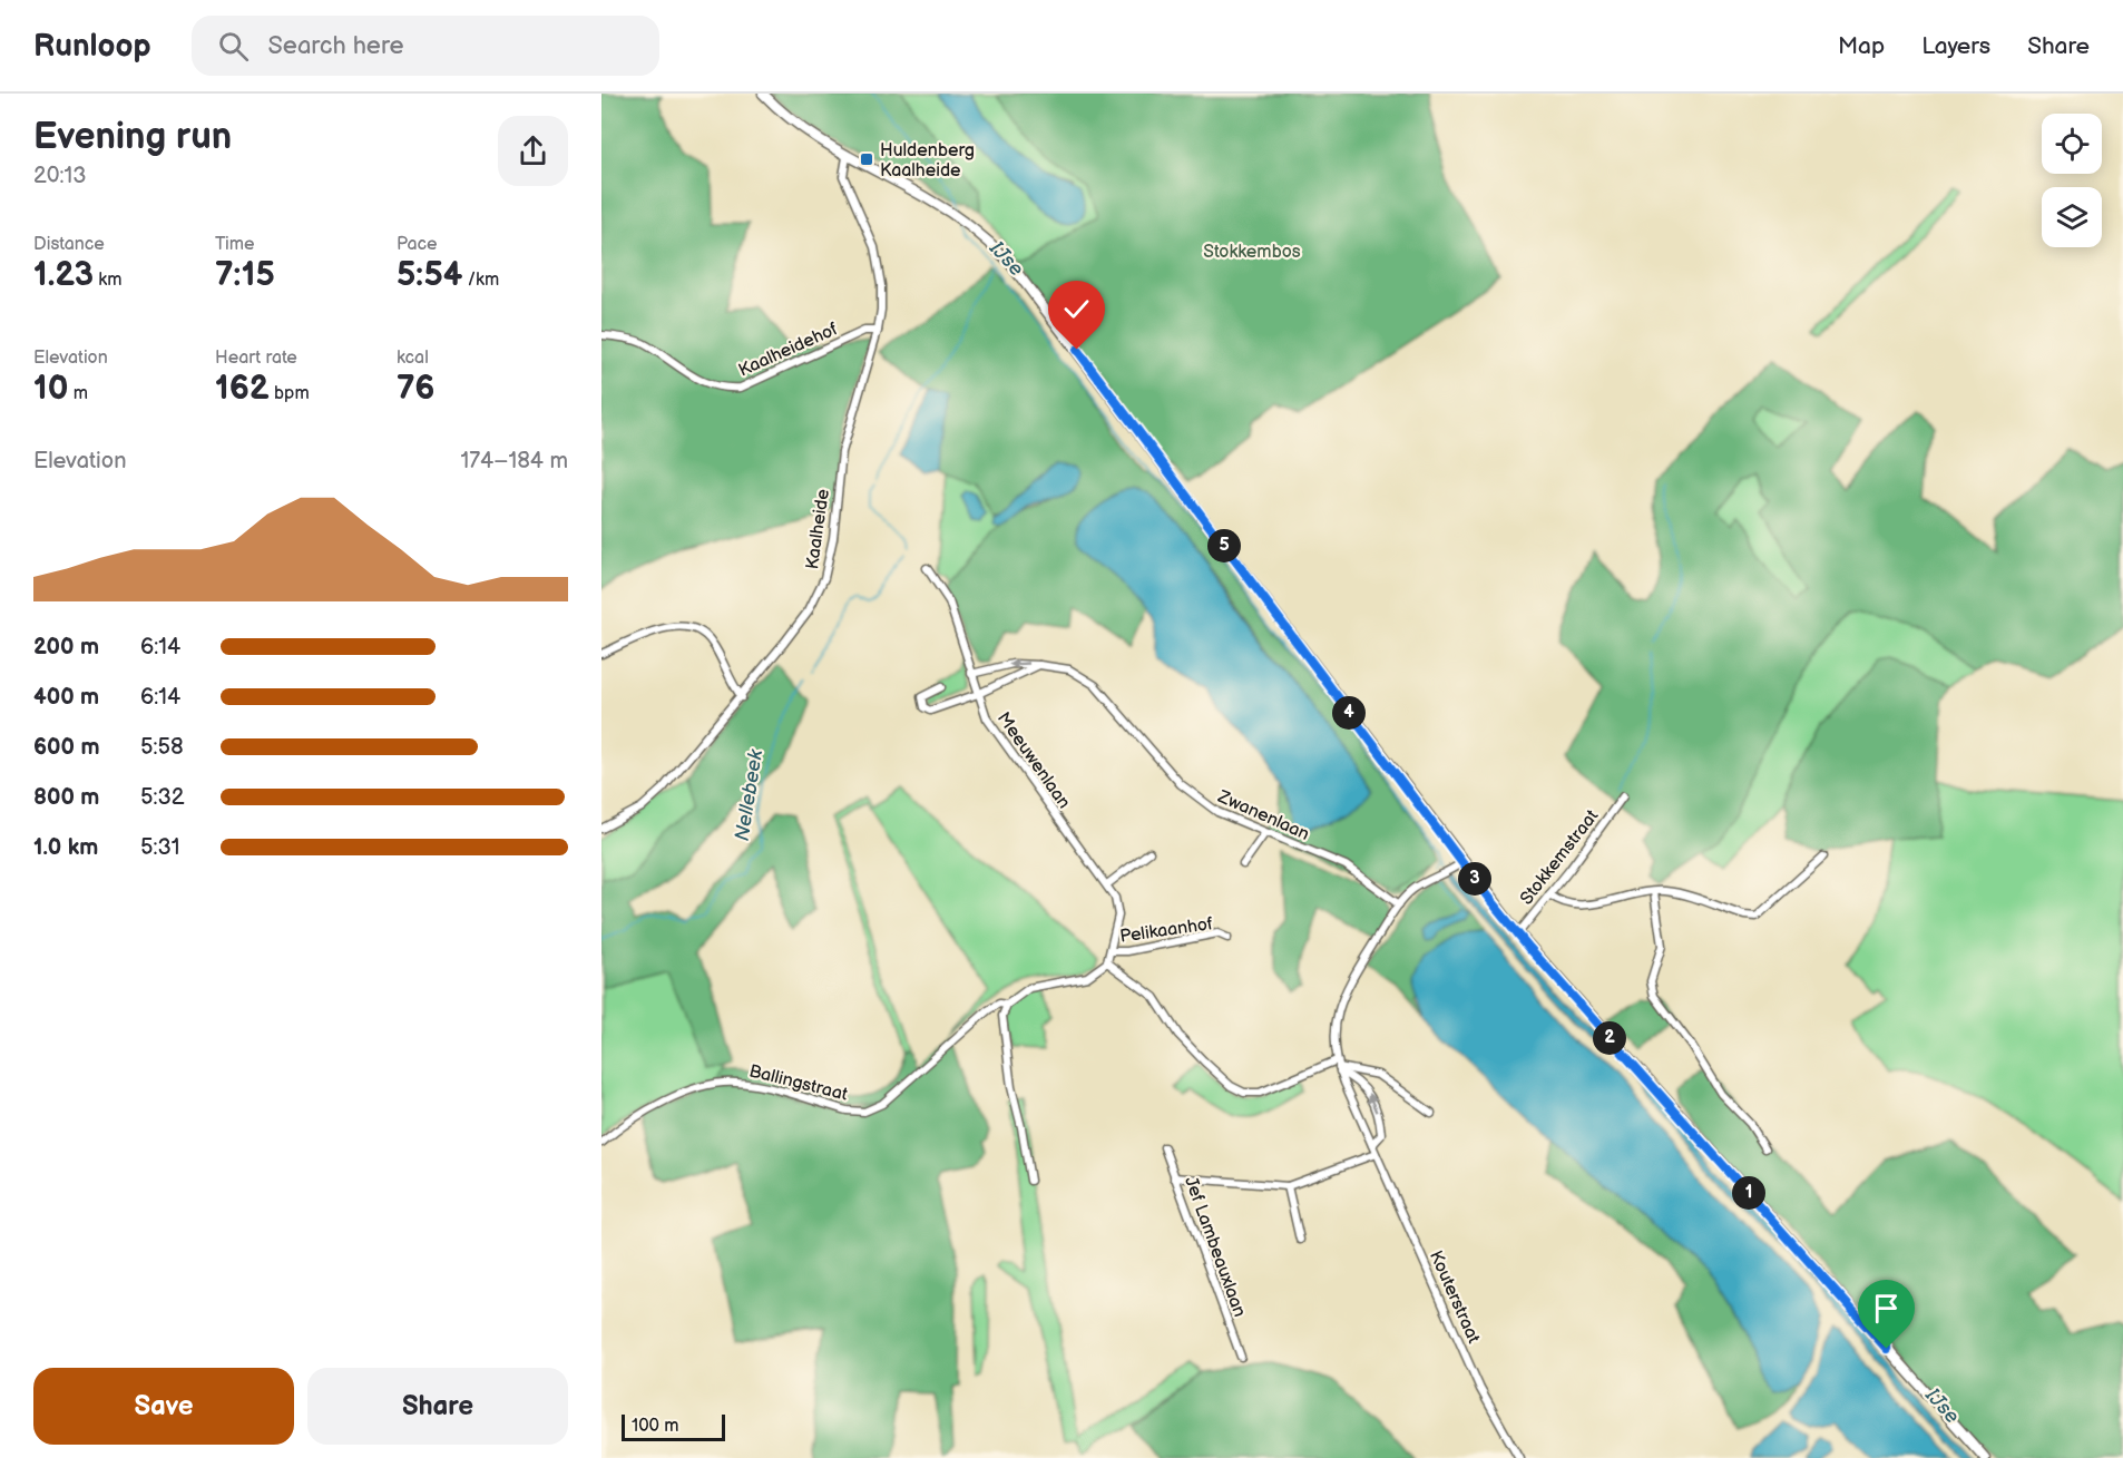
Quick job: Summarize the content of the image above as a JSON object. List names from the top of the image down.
{
  "streets": {
    "street": [
      "Kaalheidehof",
      "Kaalheide",
      "Meeuwenlaan",
      "Zwanenlaan",
      "Stokkemstraat",
      "Pelikaanhof",
      "Ballingstraat",
      "Jef Lambeauxlaan",
      "Kouterstraat"
    ]
  },
  "crossings": [
    ["Kaalheidehof", "Kaalheide"],
    ["Meeuwenlaan", "Zwanenlaan"],
    ["Meeuwenlaan", "Pelikaanhof"],
    ["Meeuwenlaan", "Ballingstraat"],
    ["Zwanenlaan", "Kouterstraat"]
  ],
  "water": ["IJse", "Nellebeek"],
  "parks": ["Stokkembos"],
  "places": {
    "transit": ["Huldenberg Kaalheide"]
  },
  "scale_bar": "100 m",
  "page": {
    "header": "Runloop",
    "search": "Search here",
    "nav": ["Map", "Layers", "Share"],
    "heading": ["Evening run", "20:13"],
    "stats": [
      ["Distance", "1.23 km"],
      ["Time", "7:15"],
      ["Pace", "5:54 /km"],
      ["Elevation", "10 m"],
      ["Heart rate", "162 bpm"],
      ["kcal", "76"]
    ],
    "chart": ["Elevation", "174–184 m"],
    "pins": [
      "5",
      "4",
      "3",
      "2",
      "1"
    ],
    "list": [
      {
        "name": "200 m",
        "note": "6:14"
      },
      {
        "name": "400 m",
        "note": "6:14"
      },
      {
        "name": "600 m",
        "note": "5:58"
      },
      {
        "name": "800 m",
        "note": "5:32"
      },
      {
        "name": "1.0 km",
        "note": "5:31"
      }
    ],
    "buttons": ["Save", "Share"],
    "scale": "100 m"
  }
}
